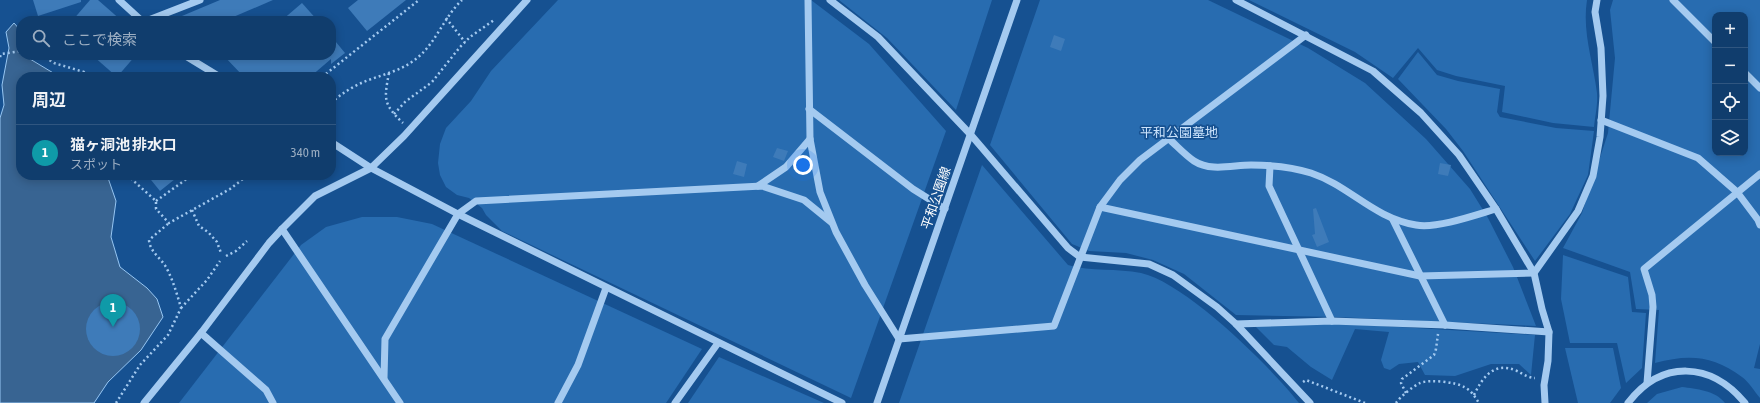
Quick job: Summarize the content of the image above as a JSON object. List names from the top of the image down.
{
  "streets": {
    "street": ["平和公園線"]
  },
  "parks": ["平和公園墓地"],
  "page": {
    "map_buttons": ["+", "−"],
    "search": "ここで検索",
    "heading": "周辺",
    "list": [
      {
        "mark": "1",
        "name": "猫ヶ洞池 排水口",
        "note": "スポット",
        "value": "340 m"
      }
    ],
    "pins": "1"
  }
}
